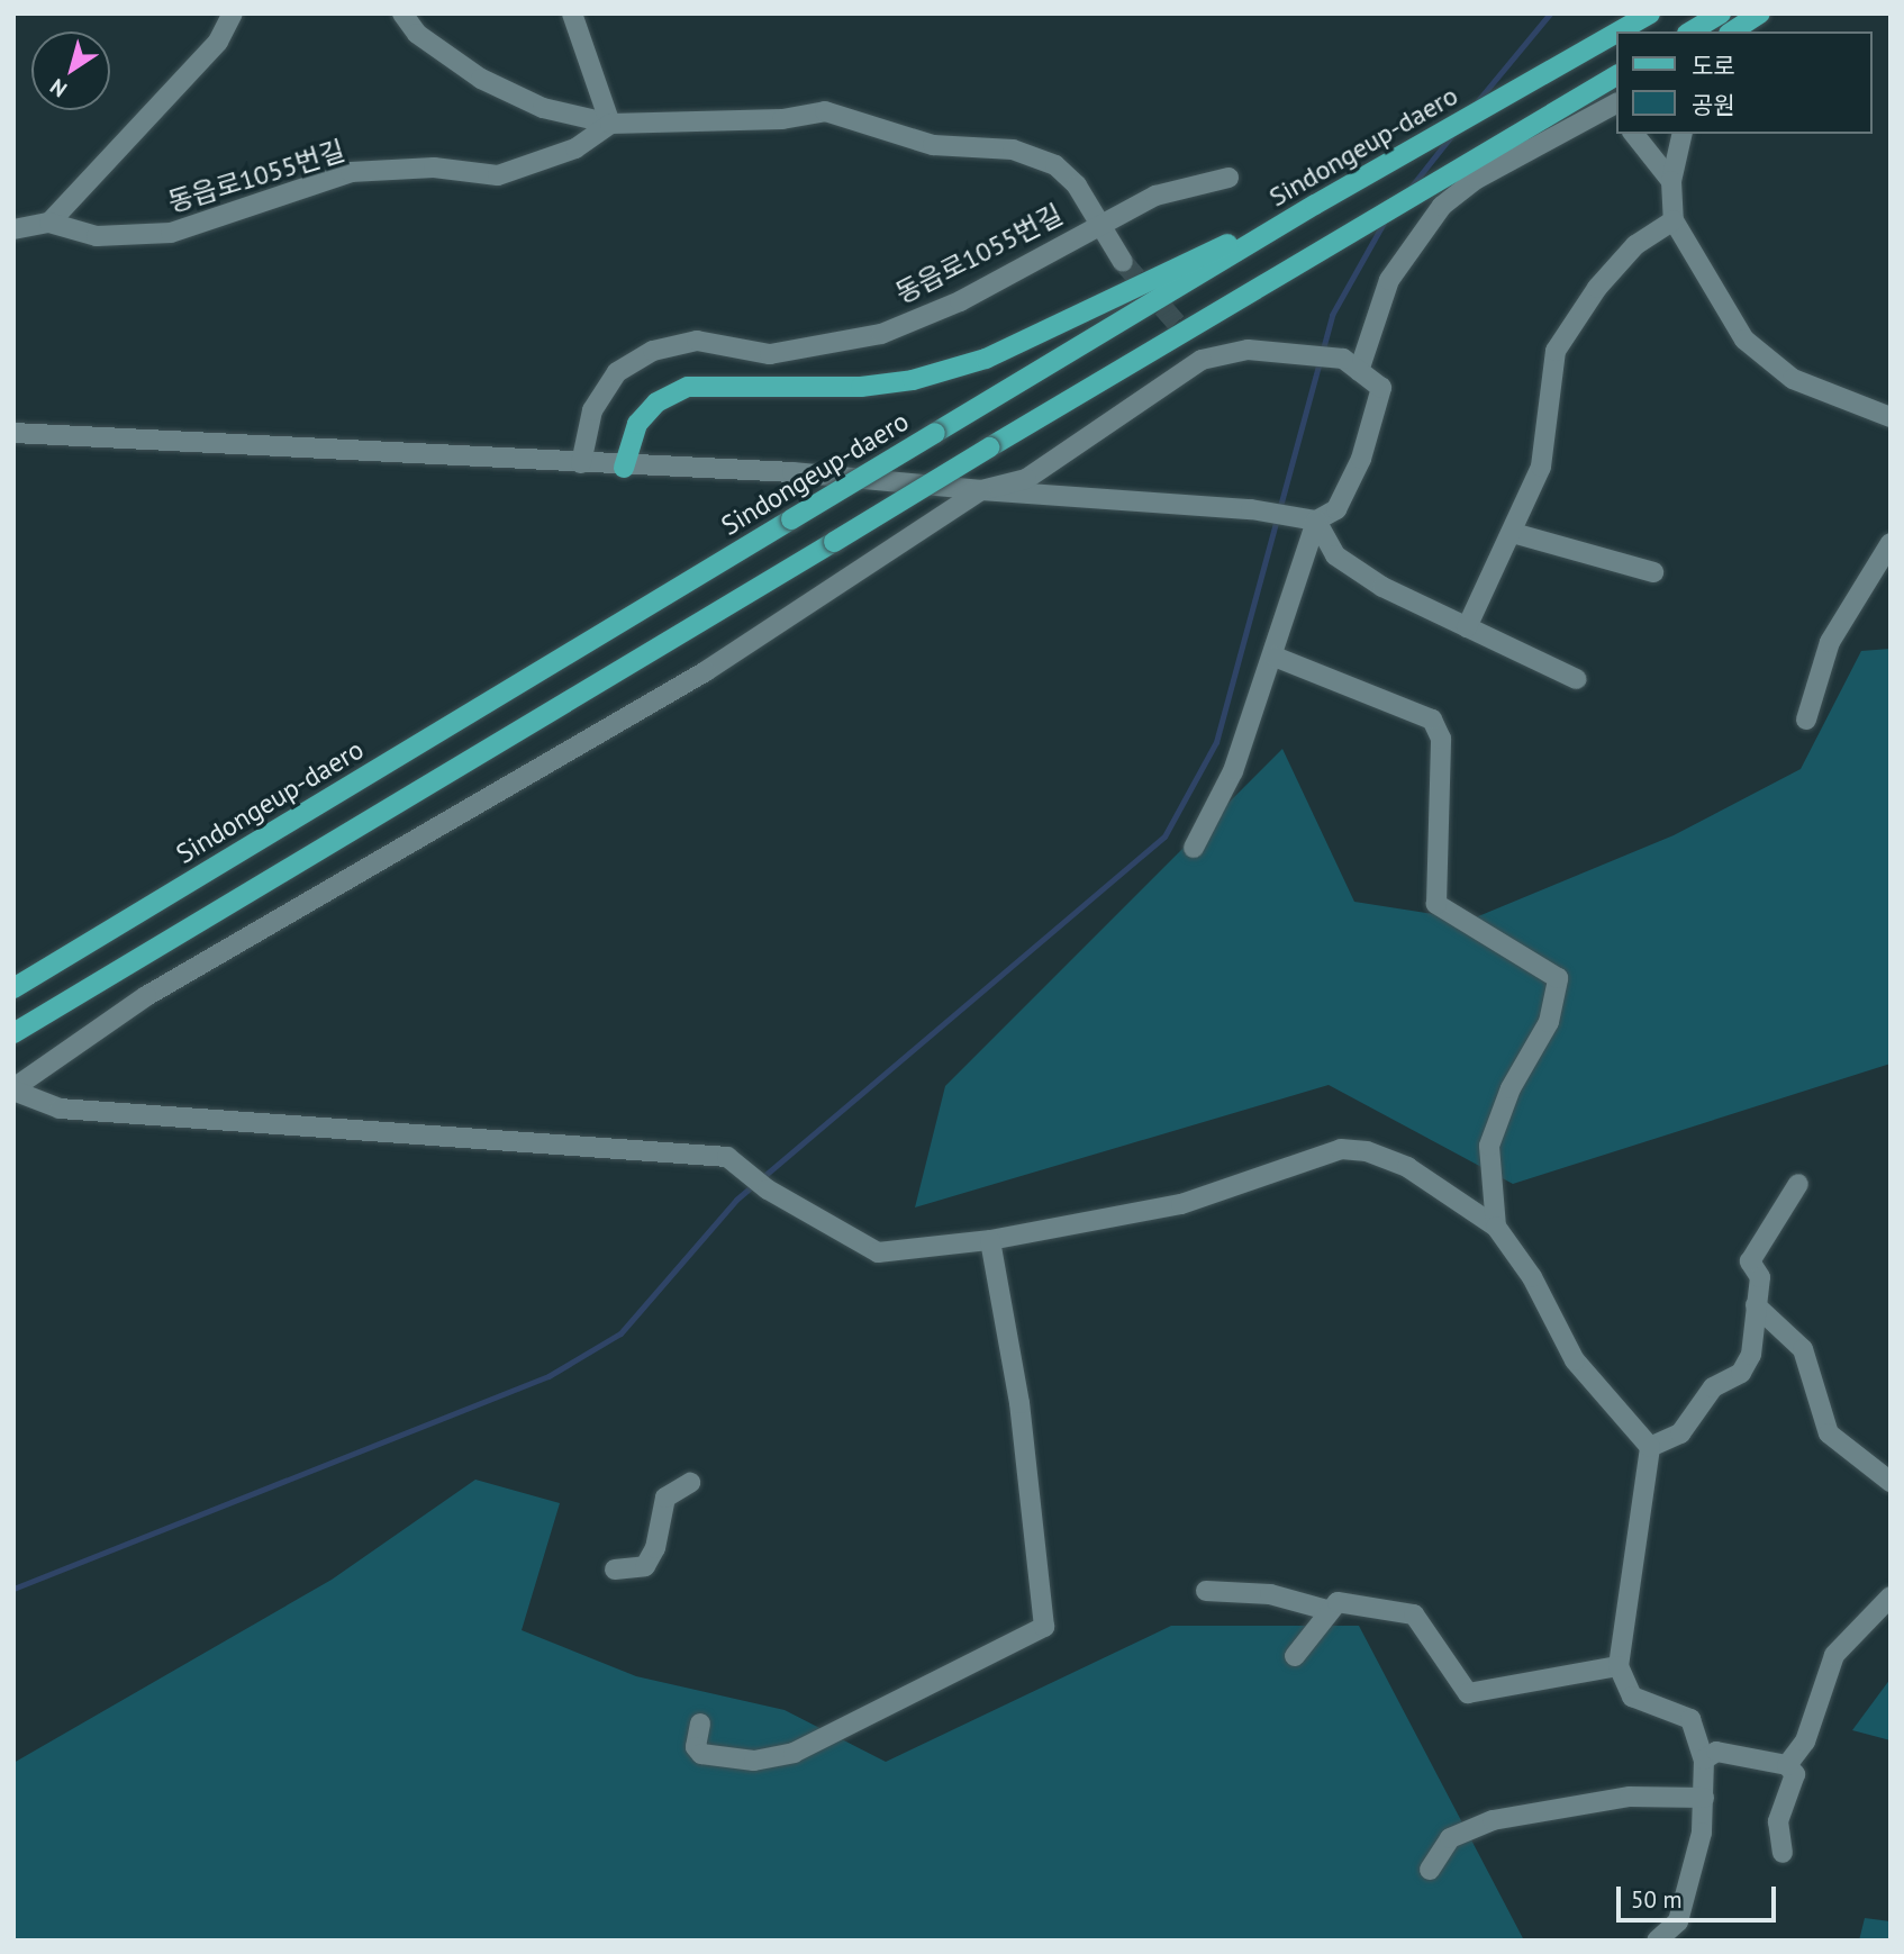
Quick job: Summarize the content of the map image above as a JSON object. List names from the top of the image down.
{
  "streets": {
    "main road": ["Sindongeup-daero"],
    "street": ["동읍로1055번길"]
  },
  "legend": ["도로", "공원"],
  "scale_bar": "50 m",
  "north": "bottom left"
}
